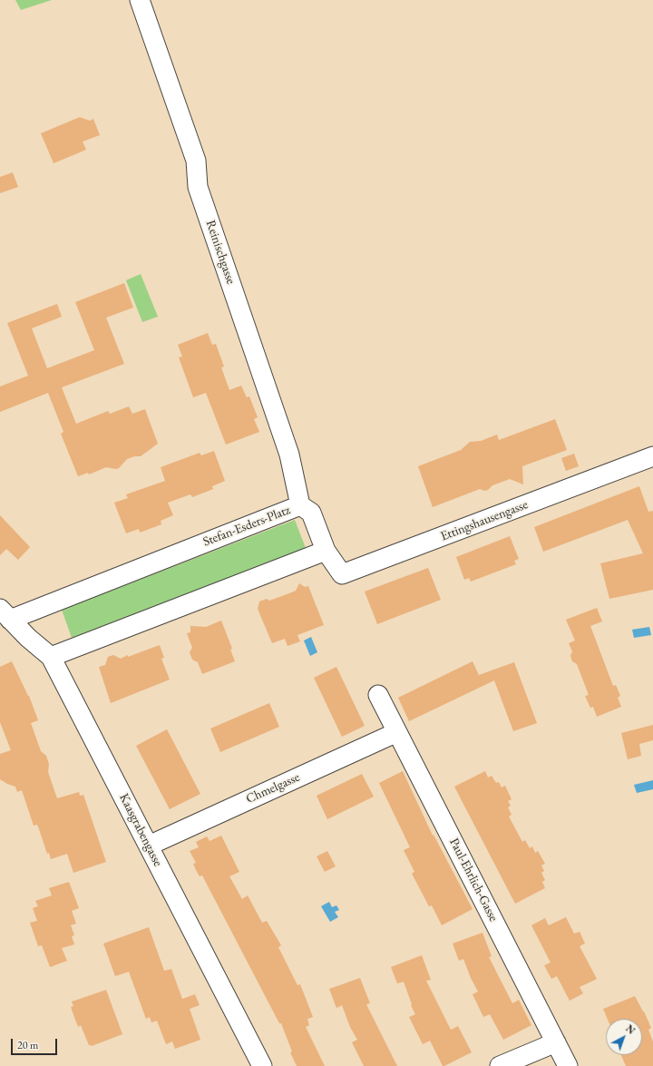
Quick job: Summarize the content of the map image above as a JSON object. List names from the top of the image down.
{
  "streets": {
    "street": [
      "Reinischgasse",
      "Ettingshausengasse",
      "Stefan-Esders-Platz",
      "Chmelgasse",
      "Kaasgrabengasse",
      "Paul-Ehrlich-Gasse"
    ]
  },
  "crossings": [
    ["Reinischgasse", "Stefan-Esders-Platz"],
    ["Ettingshausengasse", "Stefan-Esders-Platz"],
    ["Stefan-Esders-Platz", "Kaasgrabengasse"],
    ["Chmelgasse", "Kaasgrabengasse"],
    ["Chmelgasse", "Paul-Ehrlich-Gasse"]
  ],
  "scale_bar": "20 m",
  "north": "top right"
}
